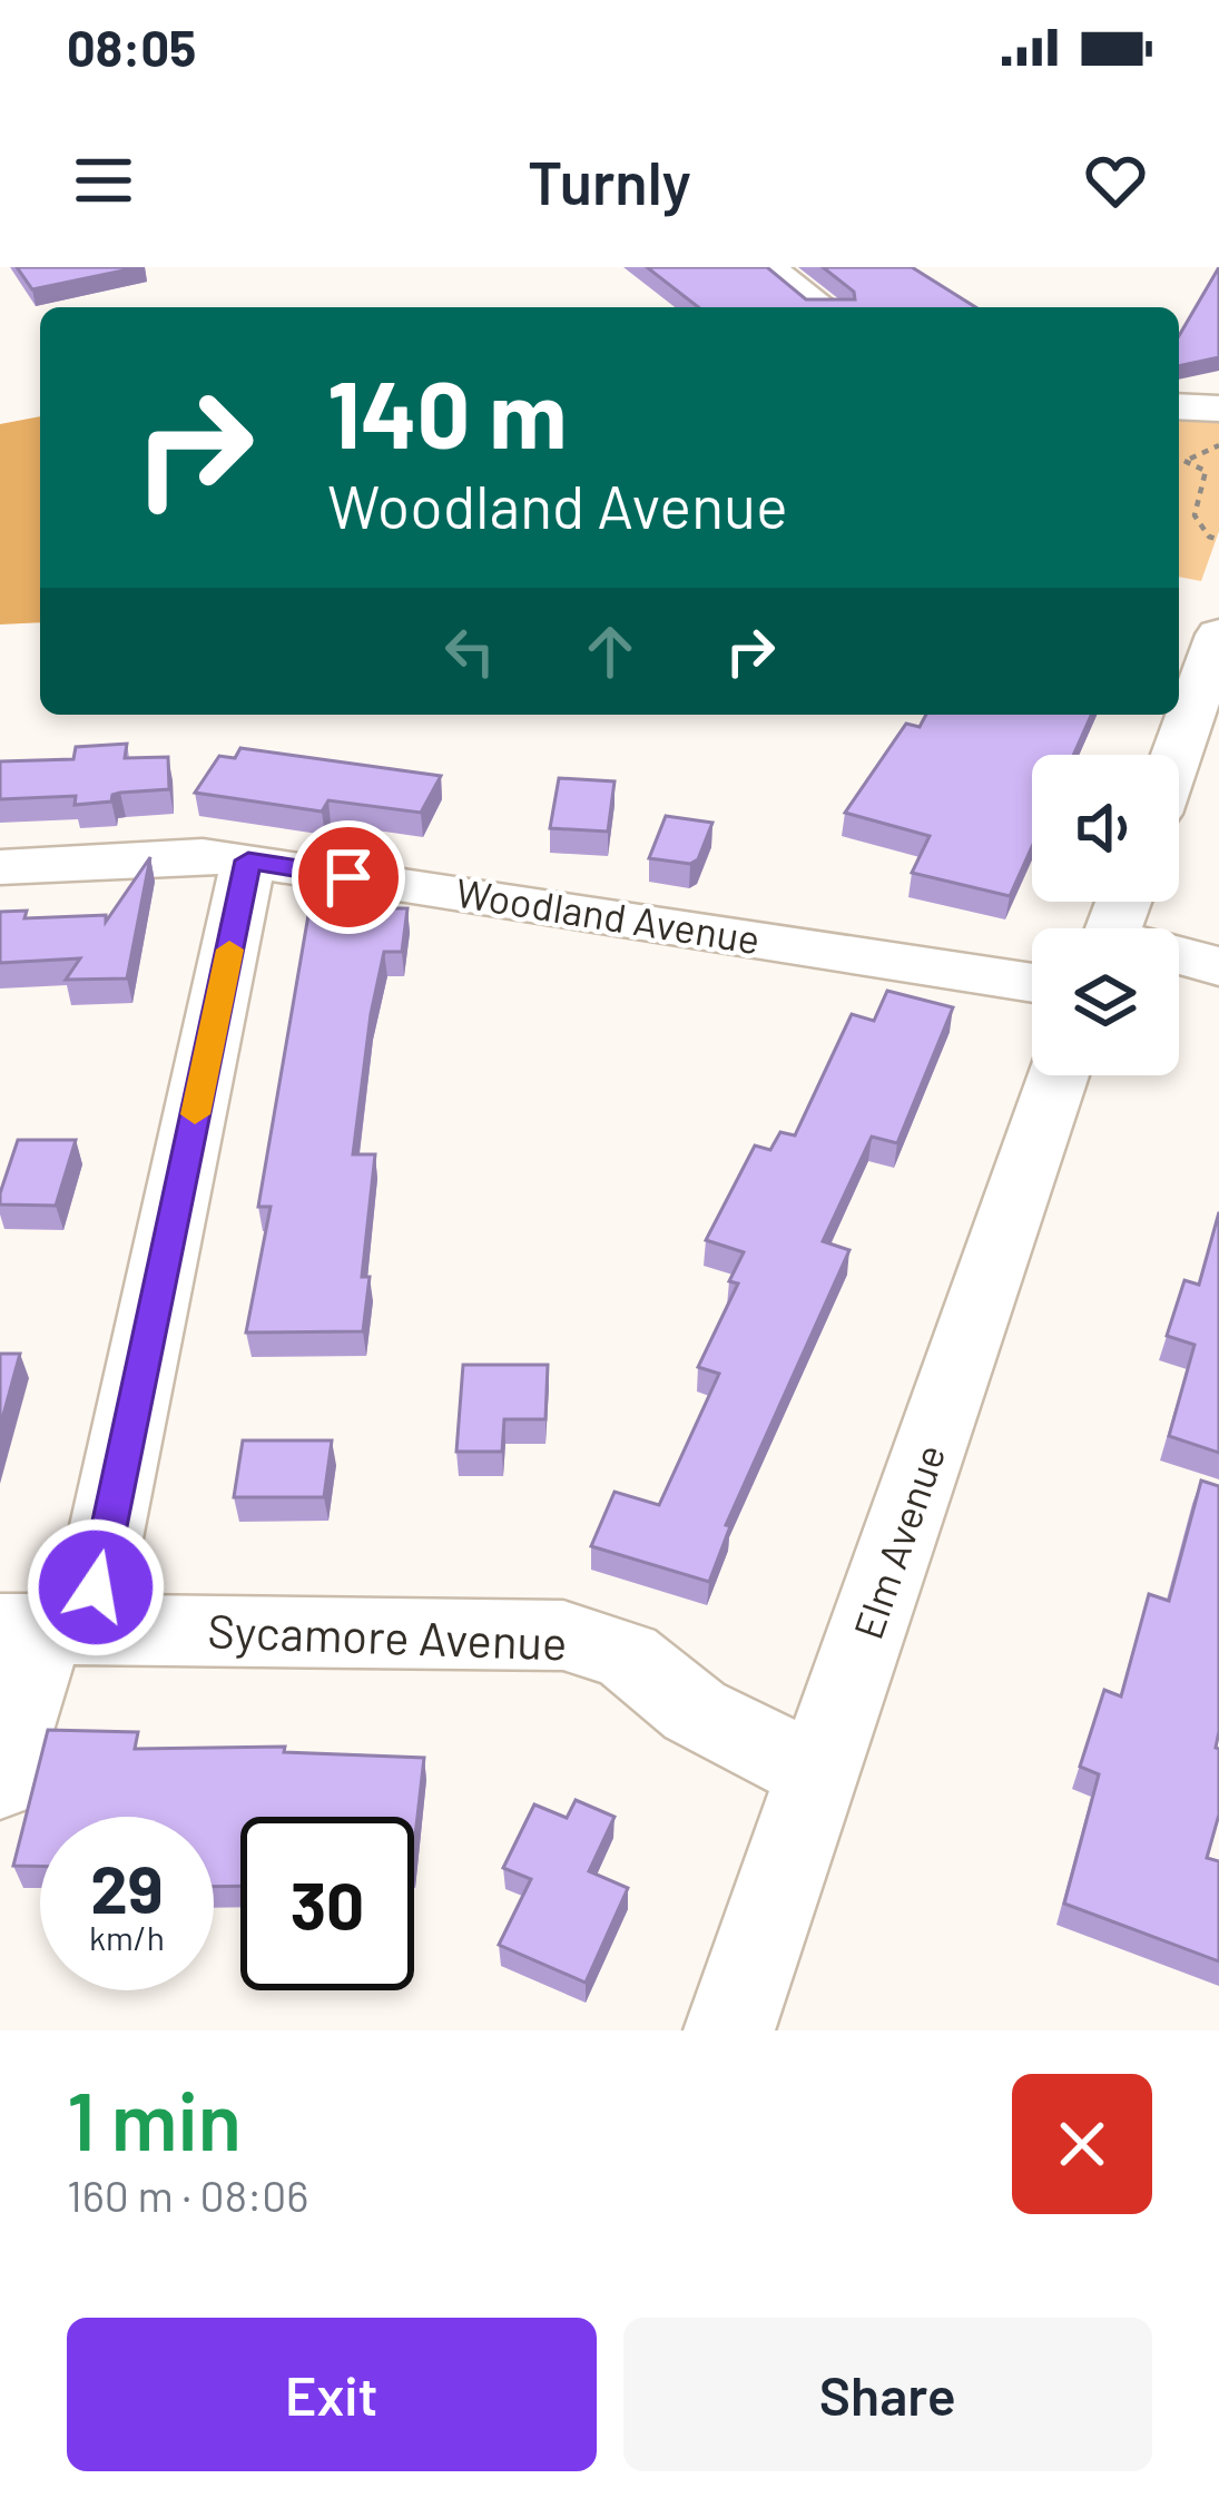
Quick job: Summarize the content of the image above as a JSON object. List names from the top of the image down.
{
  "streets": {
    "street": ["Woodland Avenue", "Elm Avenue", "Sycamore Avenue"]
  },
  "crossings": [
    ["Elm Avenue", "Sycamore Avenue"]
  ],
  "page": {
    "status": "08:05",
    "header": "Turnly",
    "turn": ["140 m", "Woodland Avenue"],
    "speed": "29 km/h",
    "limit": "30",
    "heading": ["1 min", "160 m · 08:06"],
    "buttons": ["Exit", "Share"]
  }
}
